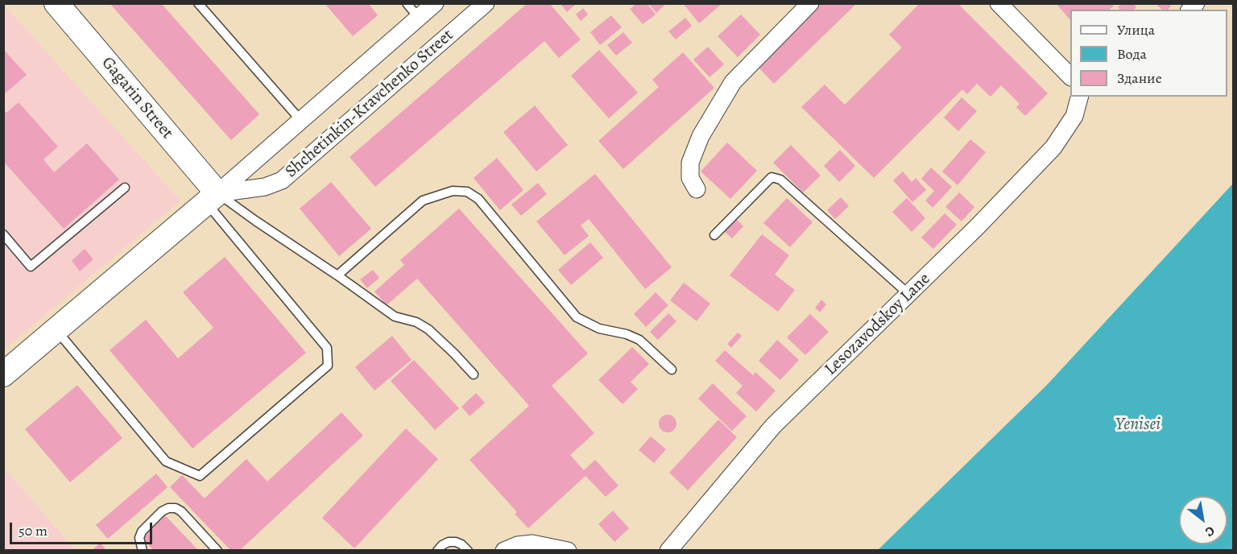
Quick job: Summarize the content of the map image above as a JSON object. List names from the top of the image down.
{
  "streets": {
    "street": ["Gagarin Street", "Shchetinkin-Kravchenko Street", "Lesozavodskoy Lane"]
  },
  "crossings": [
    ["Gagarin Street", "Shchetinkin-Kravchenko Street"]
  ],
  "water": ["Yenisei"],
  "legend": ["Улица", "Вода", "Здание"],
  "scale_bar": "50 m",
  "north": "bottom right"
}
